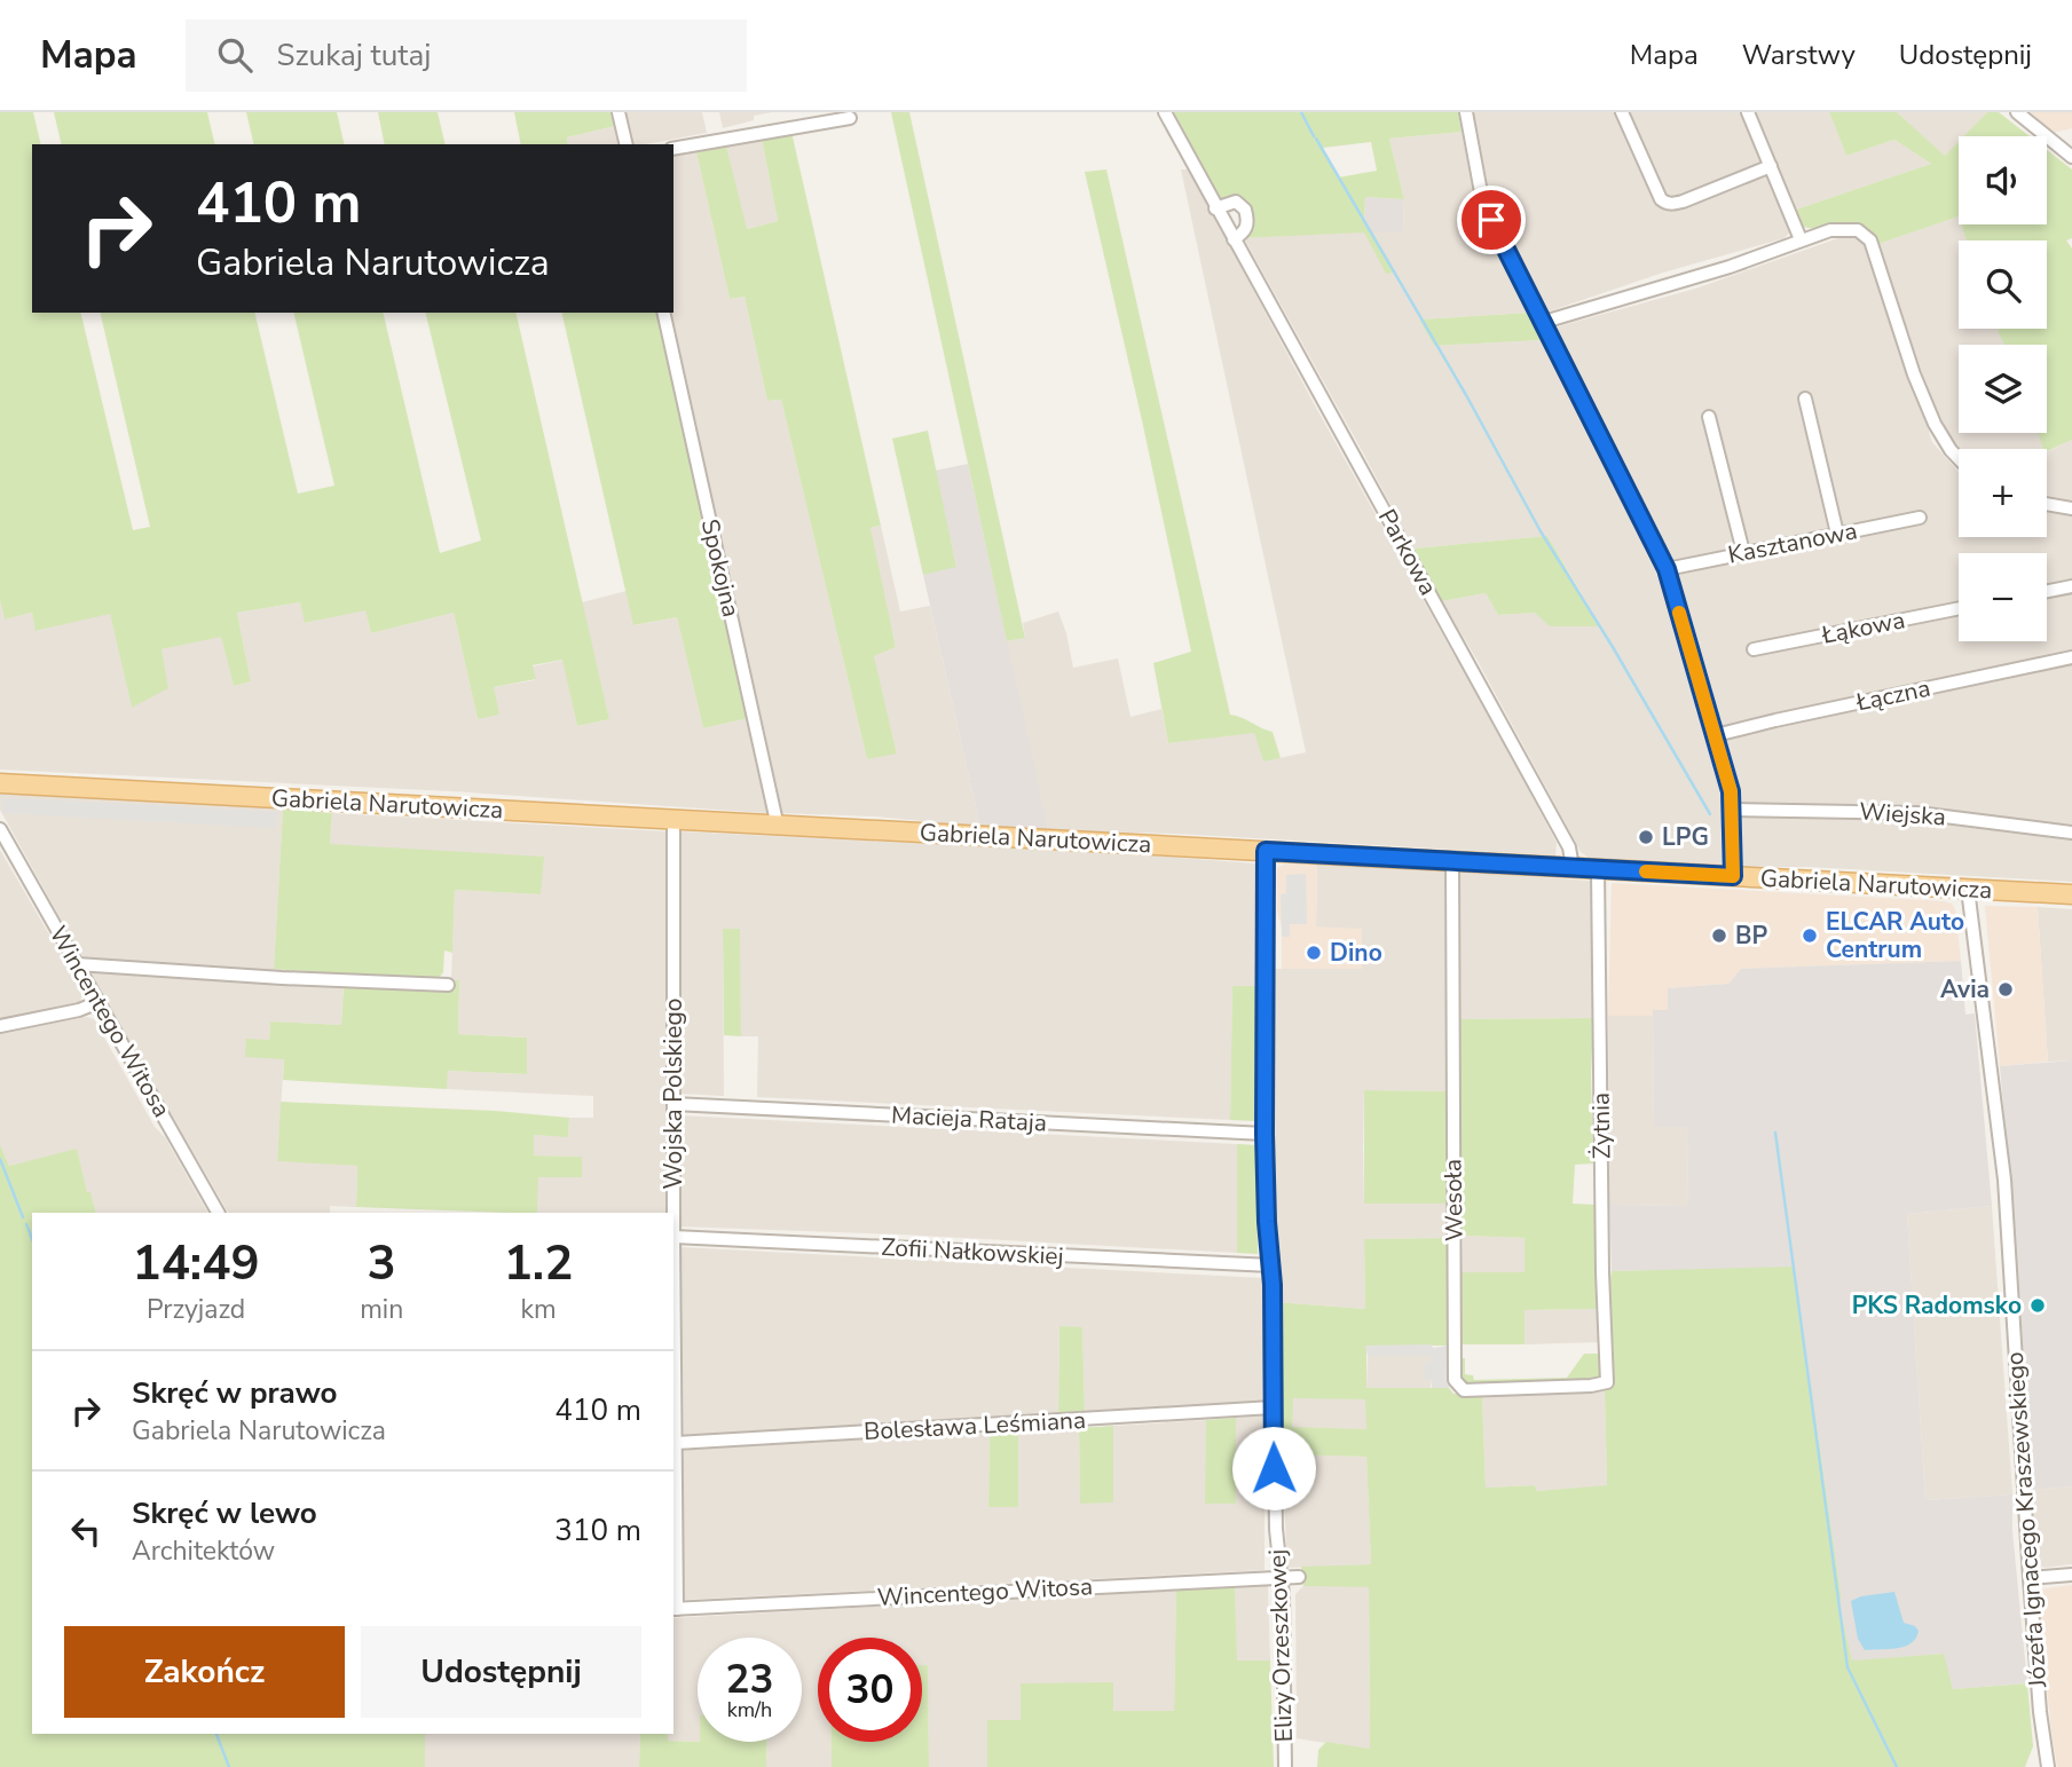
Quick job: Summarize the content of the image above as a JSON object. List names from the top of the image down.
{
  "streets": {
    "main road": ["Gabriela Narutowicza"],
    "street": [
      "Kasztanowa",
      "Parkowa",
      "Spokojna",
      "Łąkowa",
      "Łączna",
      "Wiejska",
      "Wincentego Witosa",
      "Wojska Polskiego",
      "Macieja Rataja",
      "Żytnia",
      "Wesoła",
      "Zofii Nałkowskiej",
      "Bolesława Leśmiana",
      "Józefa Ignacego Kraszewskiego",
      "Elizy Orzeszkowej"
    ]
  },
  "crossings": [
    ["Parkowa", "Gabriela Narutowicza"],
    ["Spokojna", "Gabriela Narutowicza"],
    ["Gabriela Narutowicza", "Wojska Polskiego"],
    ["Gabriela Narutowicza", "Żytnia"],
    ["Gabriela Narutowicza", "Wesoła"],
    ["Gabriela Narutowicza", "Józefa Ignacego Kraszewskiego"],
    ["Gabriela Narutowicza", "Elizy Orzeszkowej"],
    ["Wincentego Witosa", "Wojska Polskiego"],
    ["Wincentego Witosa", "Elizy Orzeszkowej"],
    ["Wojska Polskiego", "Macieja Rataja"],
    ["Wojska Polskiego", "Zofii Nałkowskiej"],
    ["Wojska Polskiego", "Bolesława Leśmiana"],
    ["Macieja Rataja", "Elizy Orzeszkowej"],
    ["Żytnia", "Wesoła"],
    ["Zofii Nałkowskiej", "Elizy Orzeszkowej"],
    ["Bolesława Leśmiana", "Elizy Orzeszkowej"]
  ],
  "places": [
    "LPG",
    "BP",
    "ELCAR Auto Centrum",
    "Dino",
    "Avia",
    "PKS Radomsko"
  ],
  "page": {
    "header": "Mapa",
    "search": "Szukaj tutaj",
    "nav": ["Mapa", "Warstwy", "Udostępnij"],
    "map_buttons": ["+", "−"],
    "turn": ["410 m", "Gabriela Narutowicza"],
    "eta": [
      "14:49",
      "Przyjazd",
      "3",
      "min",
      "1.2",
      "km"
    ],
    "list": [
      {
        "name": "Skręć w prawo",
        "note": "Gabriela Narutowicza",
        "value": "410 m"
      },
      {
        "name": "Skręć w lewo",
        "note": "Architektów",
        "value": "310 m"
      }
    ],
    "buttons": ["Zakończ", "Udostępnij"],
    "speed": "23 km/h",
    "limit": "30"
  }
}
